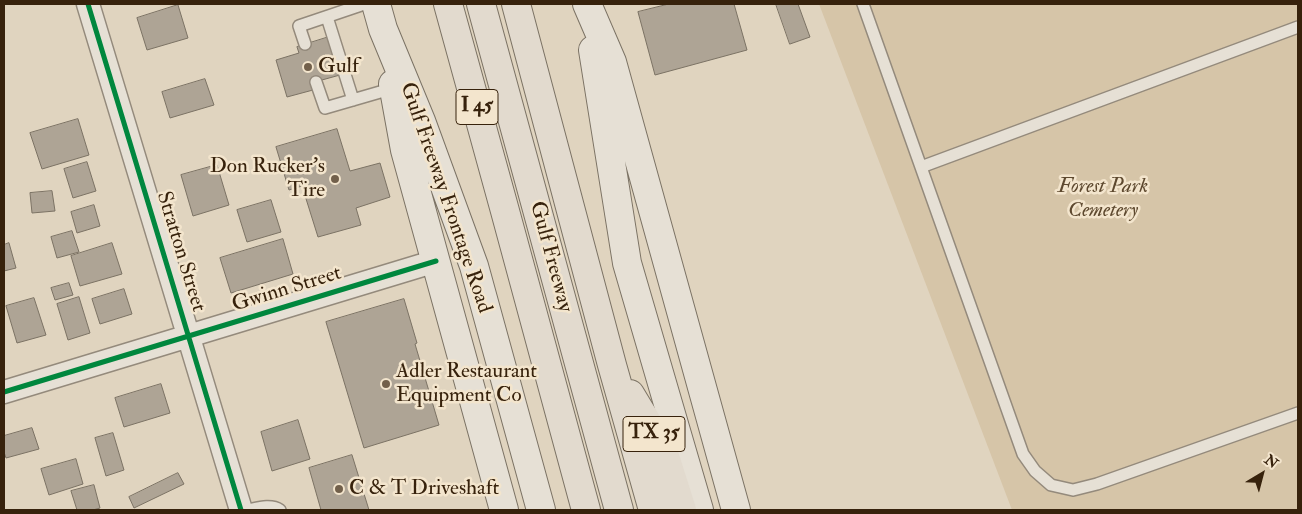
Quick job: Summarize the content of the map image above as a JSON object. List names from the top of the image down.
{
  "streets": {
    "highway": ["I 45", "Gulf Freeway", "TX 35"],
    "main road": ["Gulf Freeway Frontage Road"],
    "street": ["Stratton Street", "Gwinn Street"]
  },
  "crossings": [
    ["Stratton Street", "Gwinn Street"],
    ["Gulf Freeway", "TX 35"]
  ],
  "parks": ["Forest Park Cemetery"],
  "places": [
    "Gulf",
    "Don Rucker's Tire",
    "Adler Restaurant Equipment Co",
    "C & T Driveshaft"
  ],
  "north": "top right"
}
